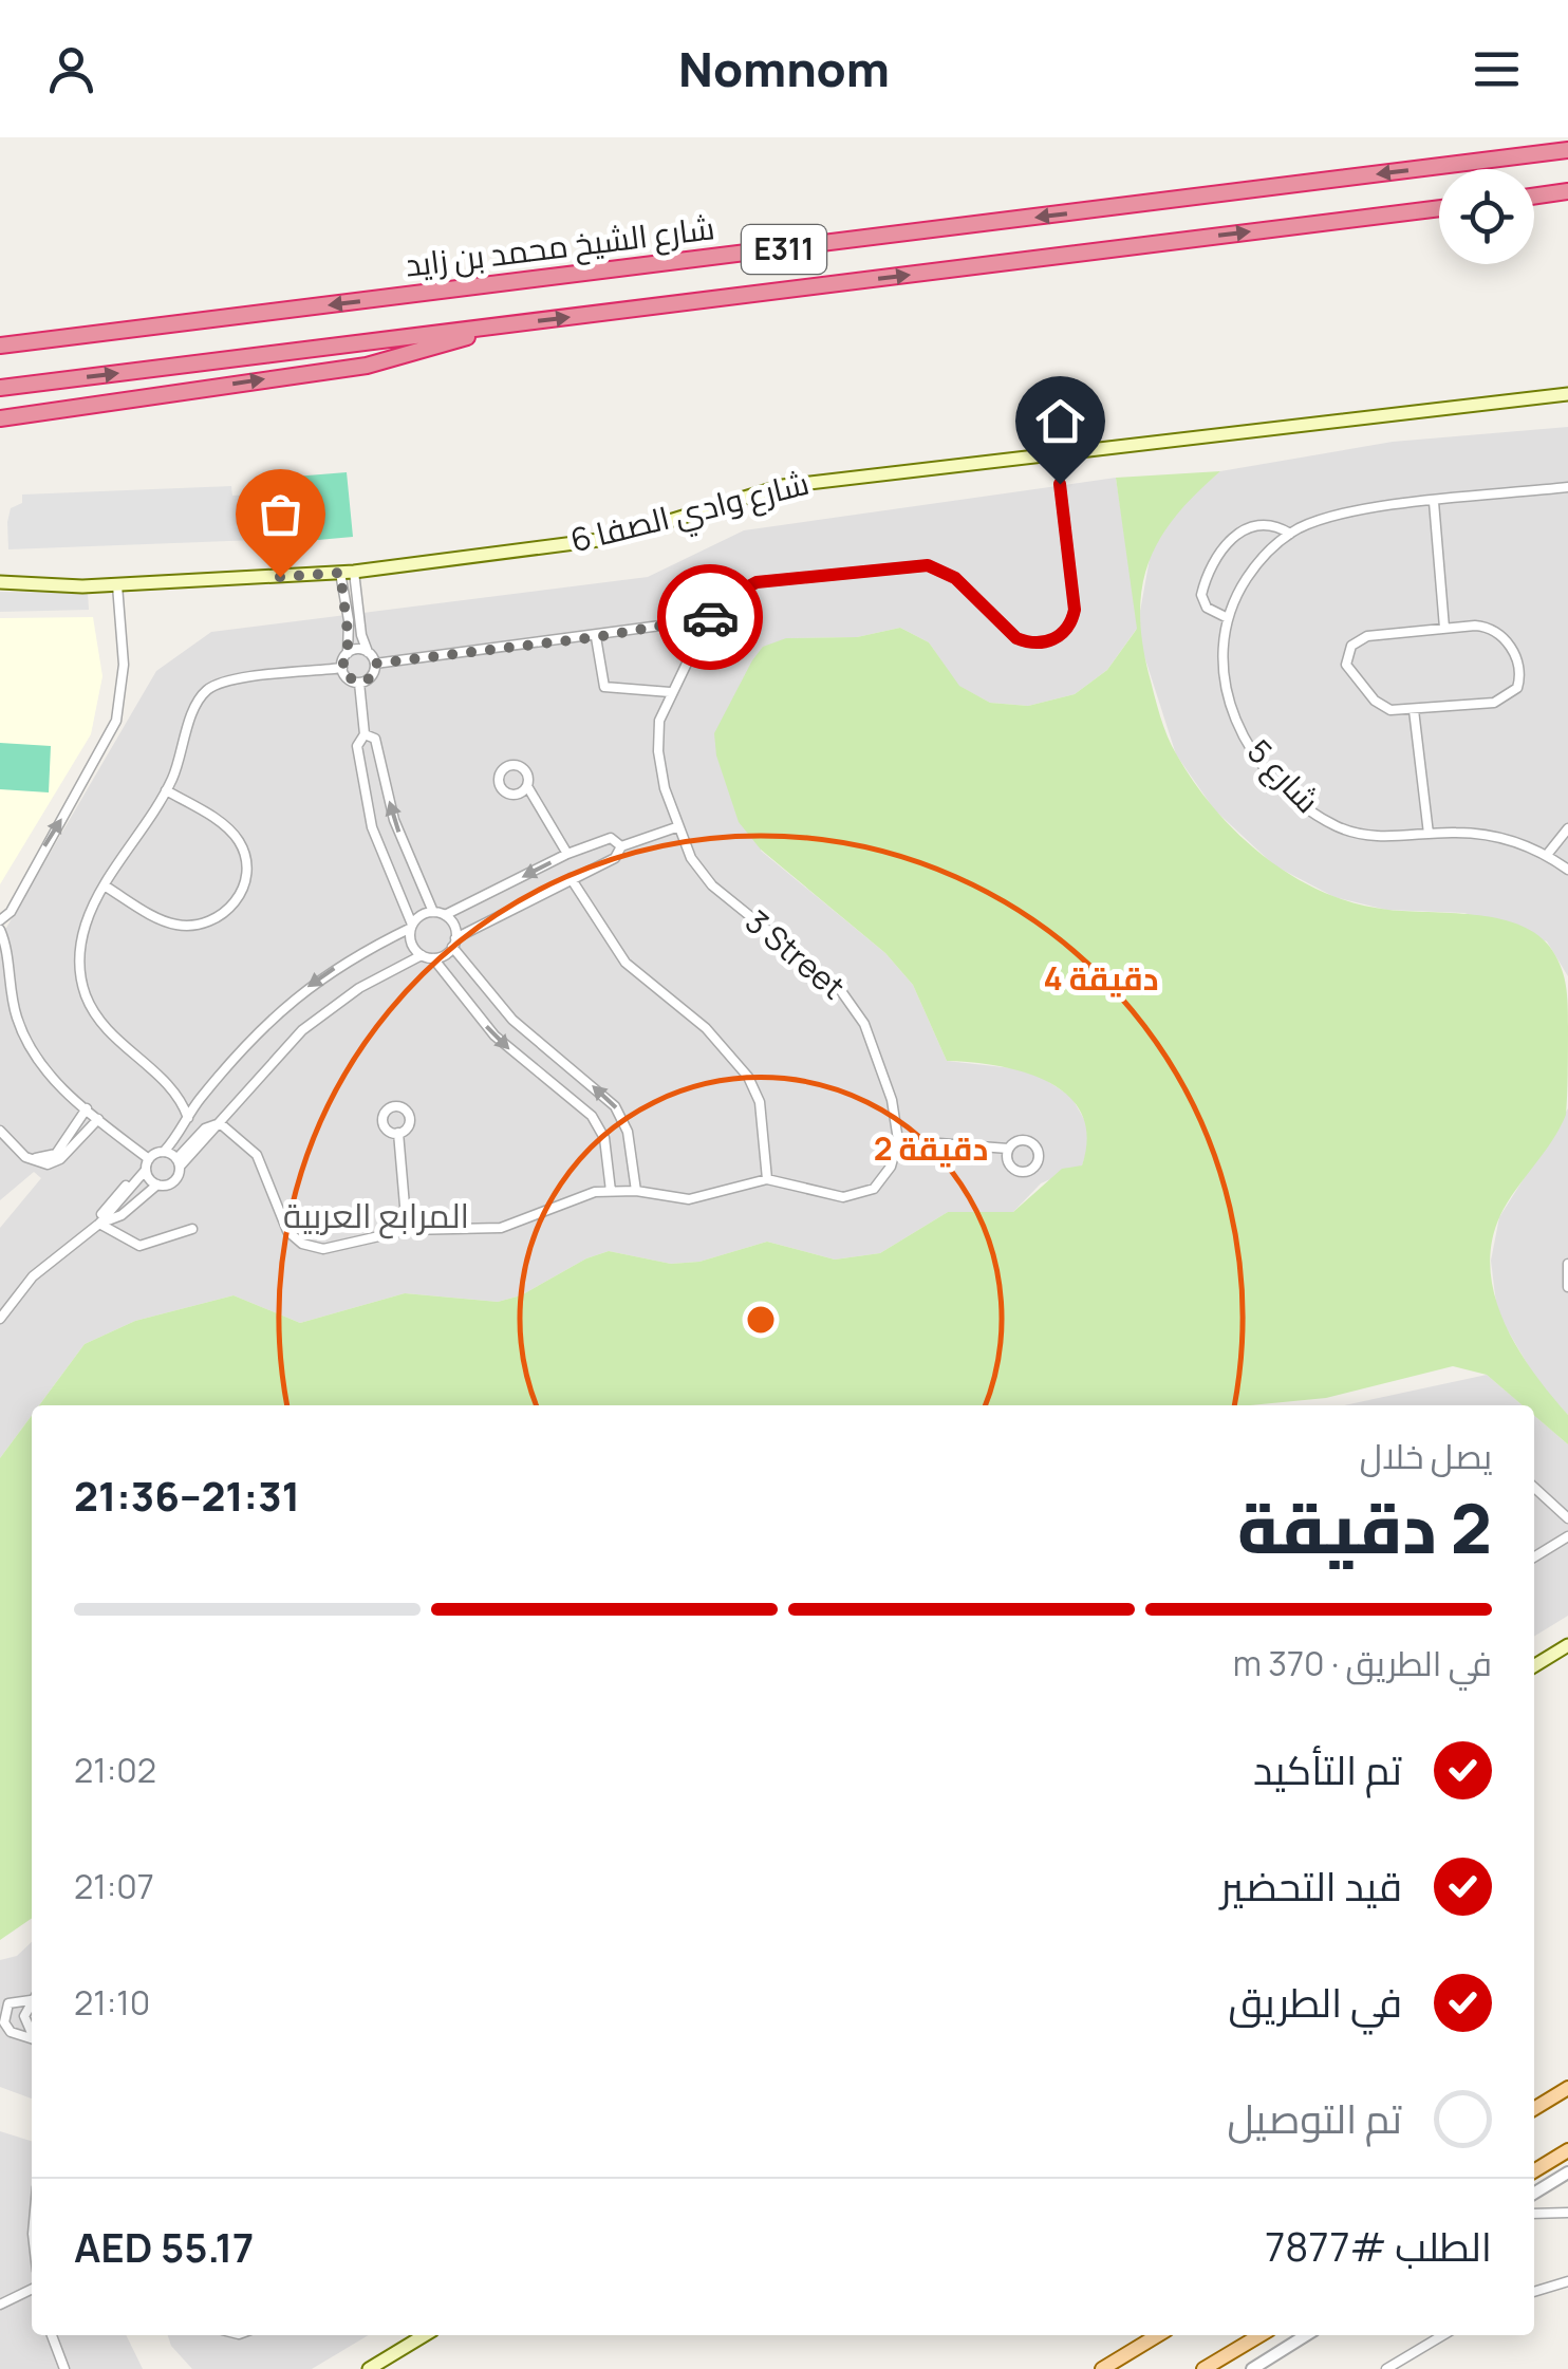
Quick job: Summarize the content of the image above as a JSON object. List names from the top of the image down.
{
  "streets": {
    "highway": ["شارع الشيخ محمد بن زايد", "E311"],
    "main road": ["شارع وادي الصفا 6"],
    "street": ["شارع 5", "3 Street"]
  },
  "districts": ["المرابع العربية"],
  "page": {
    "header": "Nomnom",
    "heading": ["2 دقيقة", "يصل خلال", "21:31–21:36"],
    "panel": ["الطلب #7877", "AED 55.17"],
    "bar": "في الطريق · 370 m",
    "list": [
      ["تم التأكيد", "21:02"],
      ["قيد التحضير", "21:07"],
      ["في الطريق", "21:10"],
      "تم التوصيل"
    ]
  },
  "rings": ["4 دقيقة", "2 دقيقة"]
}
